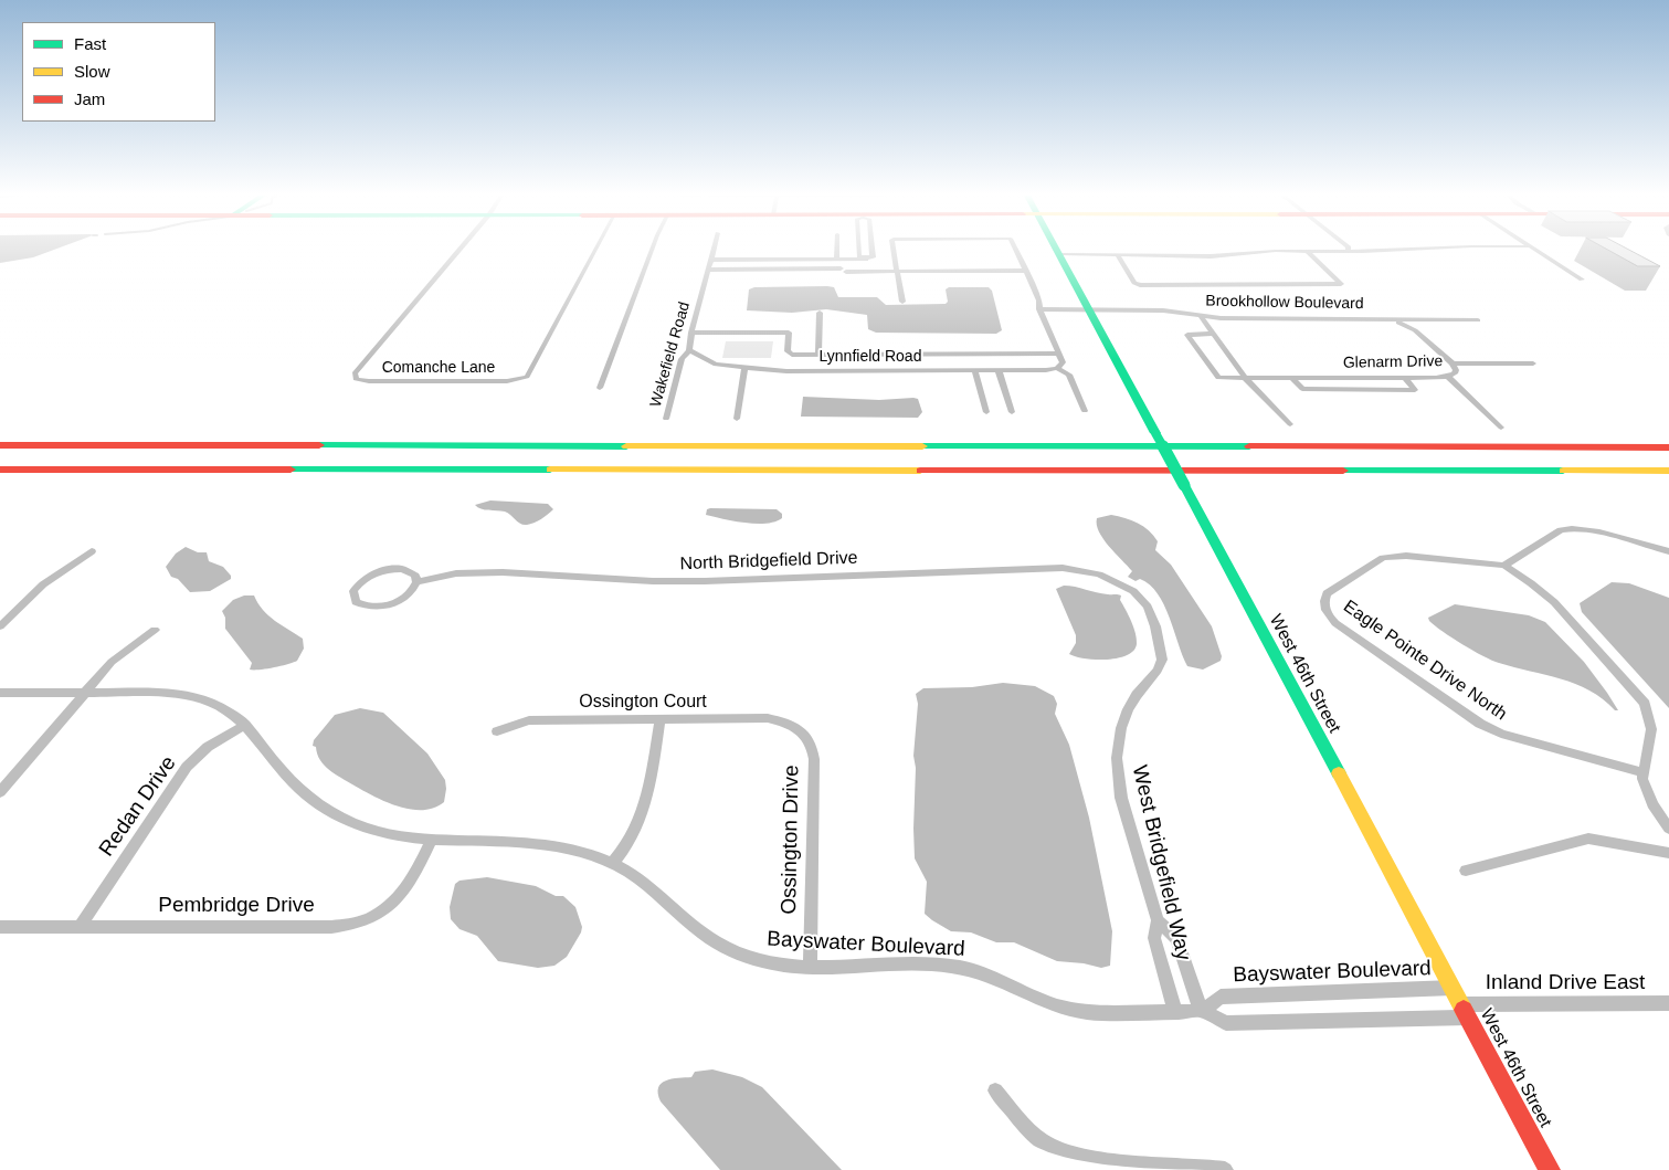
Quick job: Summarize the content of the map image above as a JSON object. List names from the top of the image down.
{
  "streets": {
    "main road": ["West 46th Street"],
    "street": [
      "Brookhollow Boulevard",
      "Wakefield Road",
      "Lynnfield Road",
      "Glenarm Drive",
      "Comanche Lane",
      "North Bridgefield Drive",
      "Eagle Pointe Drive North",
      "Ossington Court",
      "Redan Drive",
      "Ossington Drive",
      "West Bridgefield Way",
      "Pembridge Drive",
      "Bayswater Boulevard",
      "Inland Drive East"
    ]
  },
  "crossings": [
    ["Brookhollow Boulevard", "Glenarm Drive"],
    ["Brookhollow Boulevard", "West 46th Street"],
    ["Wakefield Road", "Lynnfield Road"],
    ["North Bridgefield Drive", "West Bridgefield Way"],
    ["West 46th Street", "Bayswater Boulevard"],
    ["West 46th Street", "Inland Drive East"],
    ["Ossington Court", "Ossington Drive"],
    ["Redan Drive", "Pembridge Drive"],
    ["Redan Drive", "Bayswater Boulevard"],
    ["Ossington Drive", "Bayswater Boulevard"],
    ["West Bridgefield Way", "Bayswater Boulevard"],
    ["Pembridge Drive", "Bayswater Boulevard"],
    ["Bayswater Boulevard", "Inland Drive East"]
  ],
  "legend": ["Fast", "Slow", "Jam"]
}
